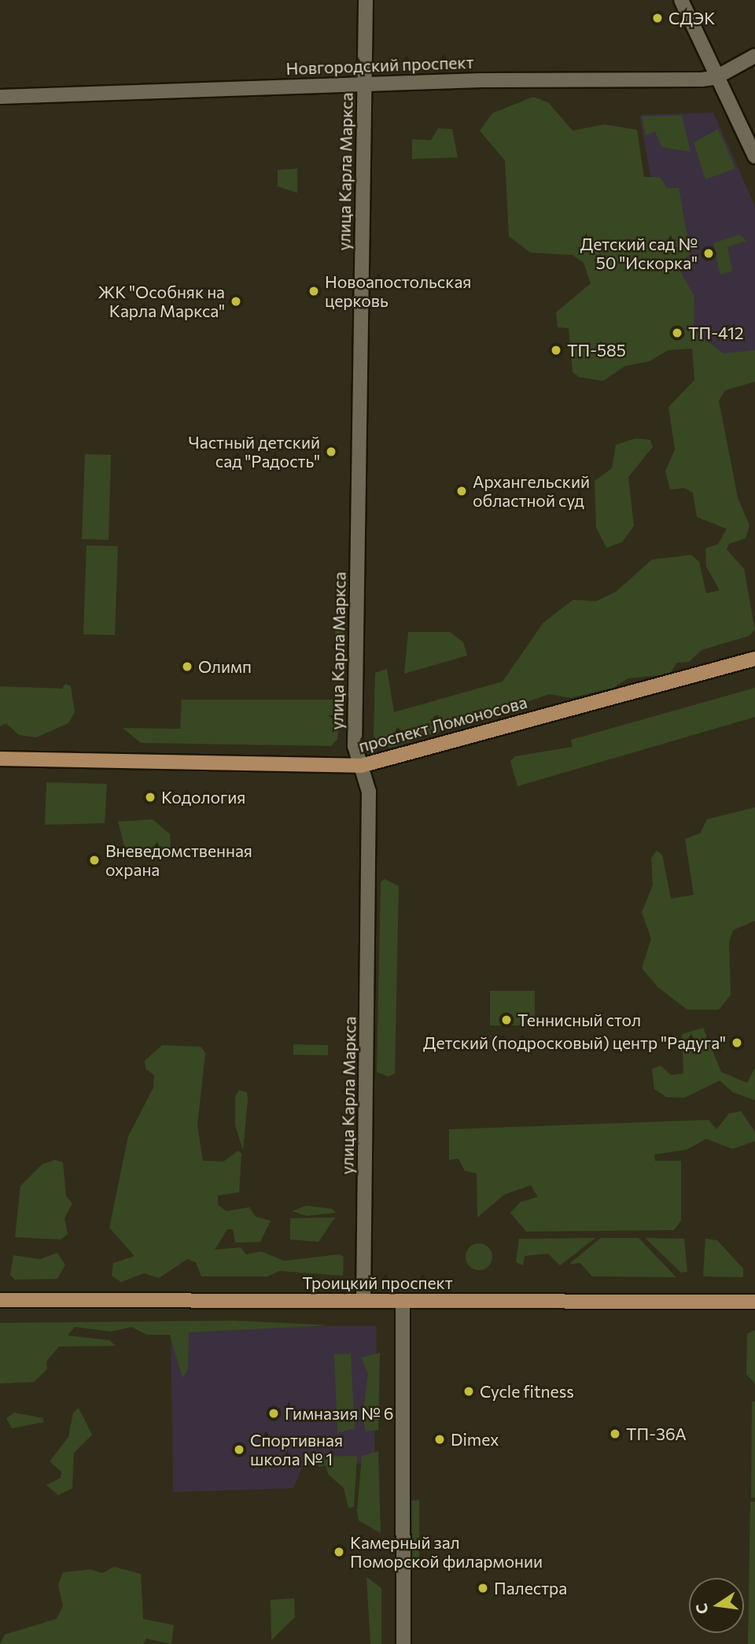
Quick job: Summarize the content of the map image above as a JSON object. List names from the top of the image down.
{
  "streets": {
    "main road": ["проспект Ломоносова", "Троицкий проспект"],
    "street": ["Новгородский проспект", "улица Карла Маркса"]
  },
  "crossings": [
    ["Новгородский проспект", "улица Карла Маркса"],
    ["улица Карла Маркса", "проспект Ломоносова"],
    ["улица Карла Маркса", "Троицкий проспект"]
  ],
  "places": [
    "СДЭК",
    "Детский сад № 50 \"Искорка\"",
    "Новоапостольская церковь",
    "ЖК \"Особняк на Карла Маркса\"",
    "ТП-412",
    "ТП-585",
    "Частный детский сад \"Радость\"",
    "Архангельский областной суд",
    "Олимп",
    "Кодология",
    "Вневедомственная охрана",
    "Теннисный стол",
    "Детский (подросковый) центр \"Радуга\"",
    "Cycle fitness",
    "Гимназия № 6",
    "ТП-36А",
    "Dimex",
    "Спортивная школа № 1",
    "Камерный зал Поморской филармонии",
    "Палестра"
  ],
  "north": "left"
}
